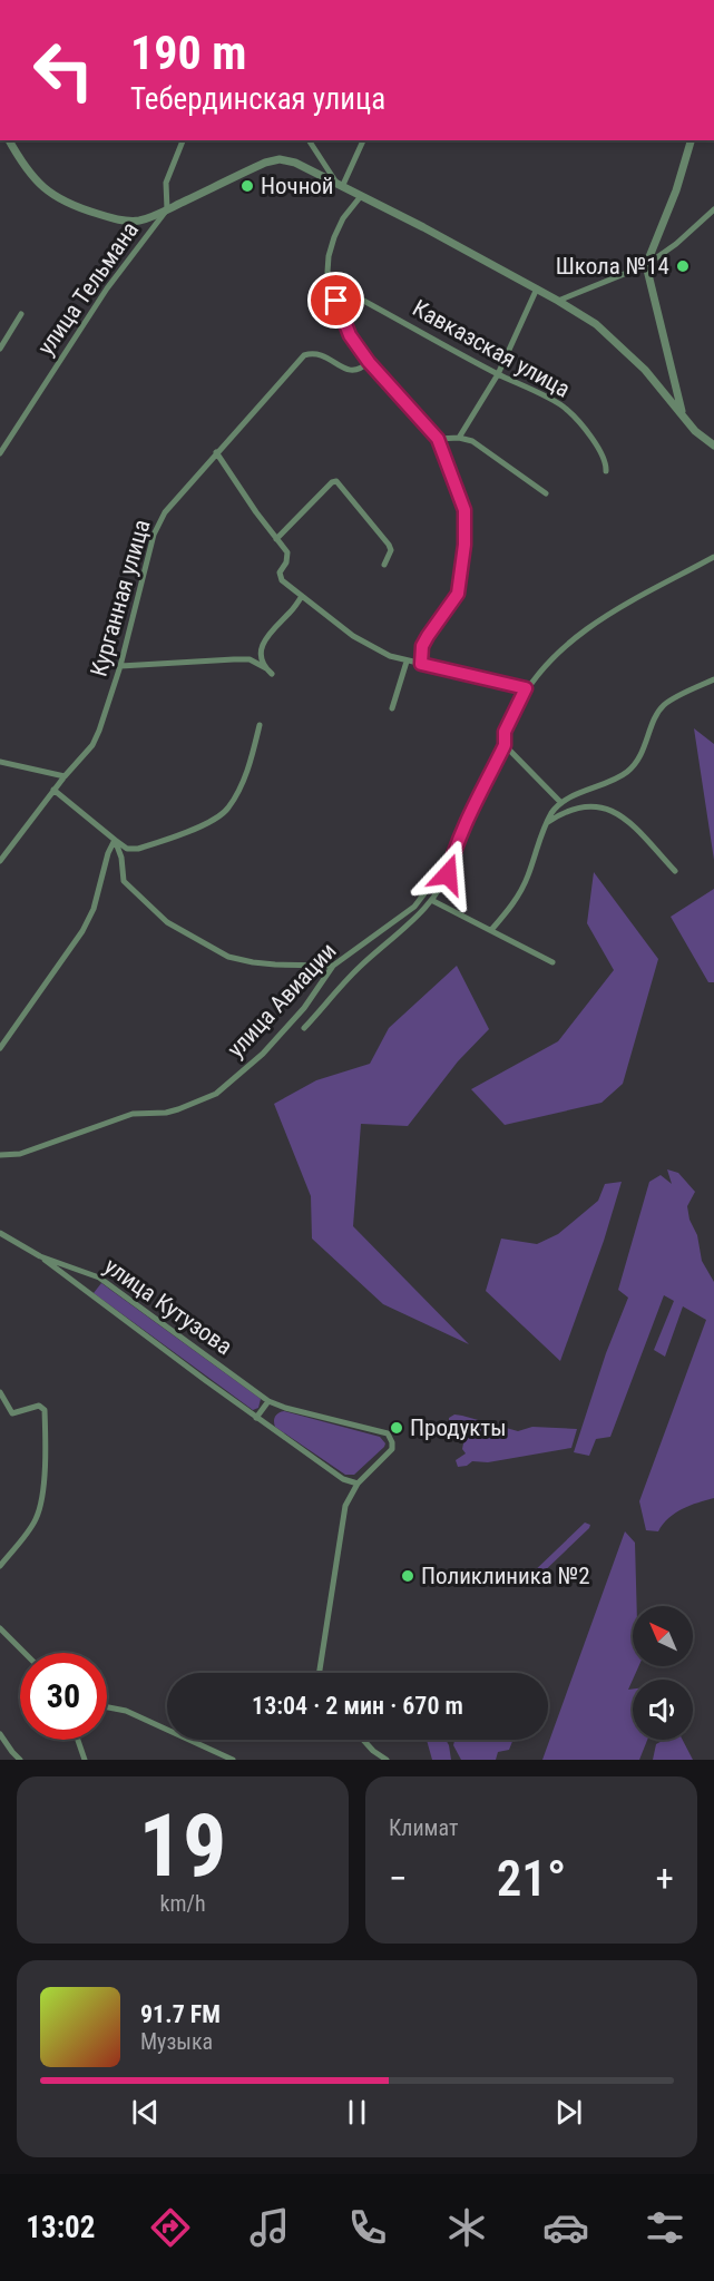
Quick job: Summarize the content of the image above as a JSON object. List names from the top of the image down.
{
  "streets": {
    "street": [
      "улица Тельмана",
      "Кавказская улица",
      "Курганная улица",
      "улица Авиации",
      "улица Кутузова"
    ]
  },
  "places": [
    "Ночной",
    "Школа №14",
    "Продукты",
    "Поликлиника №2"
  ],
  "north": "top left",
  "page": {
    "turn": ["190 m", "Тебердинская улица"],
    "limit": "30",
    "trip": "13:04 · 2 мин · 670 m",
    "tile": [
      ["19", "km/h"],
      "Климат"
    ],
    "heat": ["−", "21°", "+"],
    "song": ["91.7 FM", "Музыка"],
    "tabs": "13:02"
  }
}
